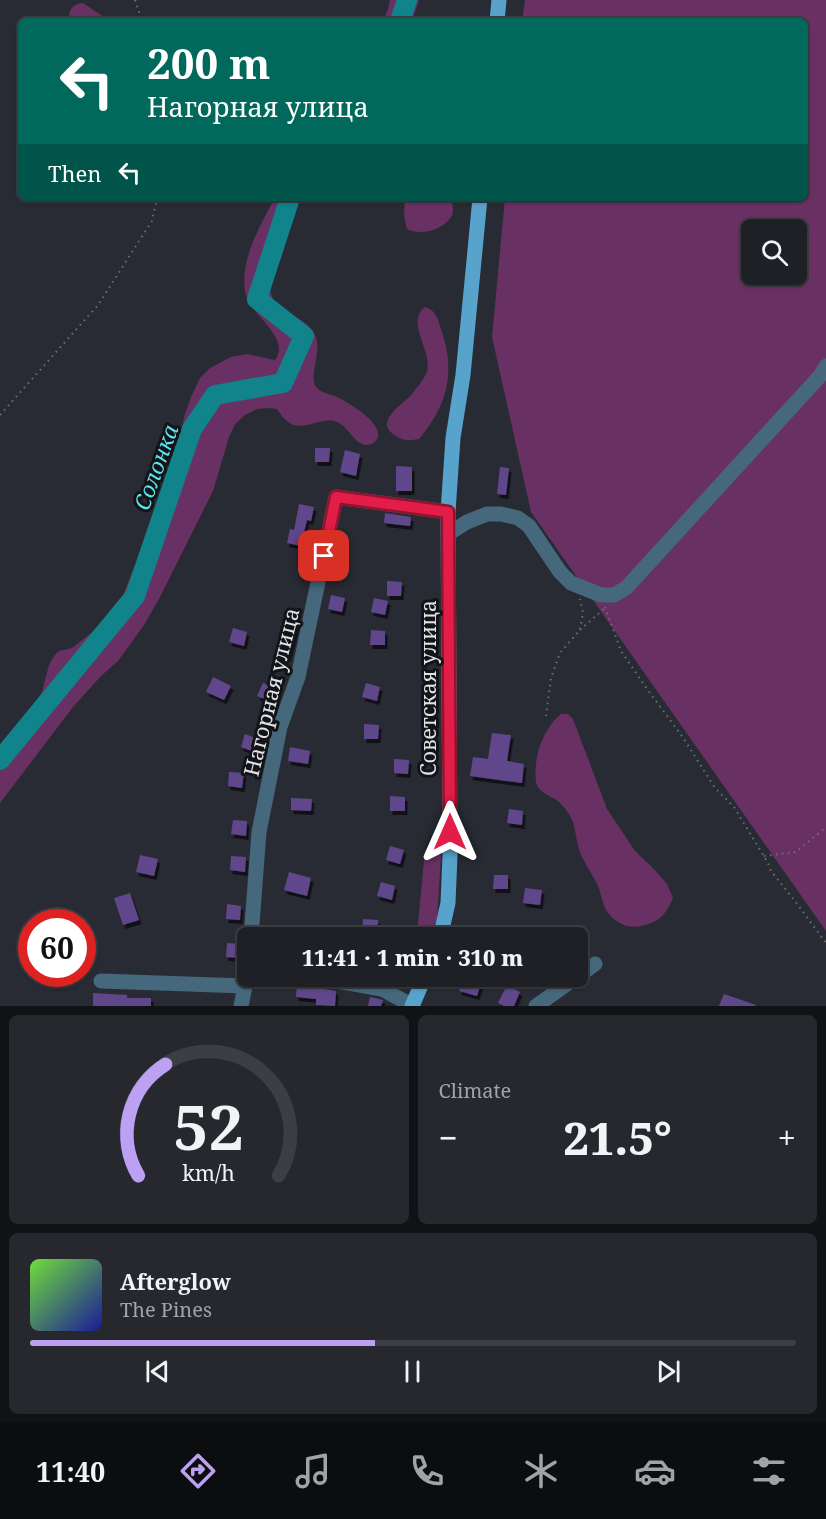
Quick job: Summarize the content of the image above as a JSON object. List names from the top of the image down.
{
  "streets": {
    "main road": ["Советская улица"],
    "street": ["Нагорная улица"]
  },
  "crossings": [
    ["Советская улица", "Нагорная улица"]
  ],
  "water": ["Солонка"],
  "page": {
    "turn": ["200 m", "Нагорная улица"],
    "then": "Then",
    "limit": "60",
    "trip": "11:41 · 1 min · 310 m",
    "tile": "Climate",
    "heat": ["−", "21.5°", "+"],
    "song": ["Afterglow", "The Pines"],
    "tabs": "11:40",
    "gauge": ["52", "km/h"]
  }
}
